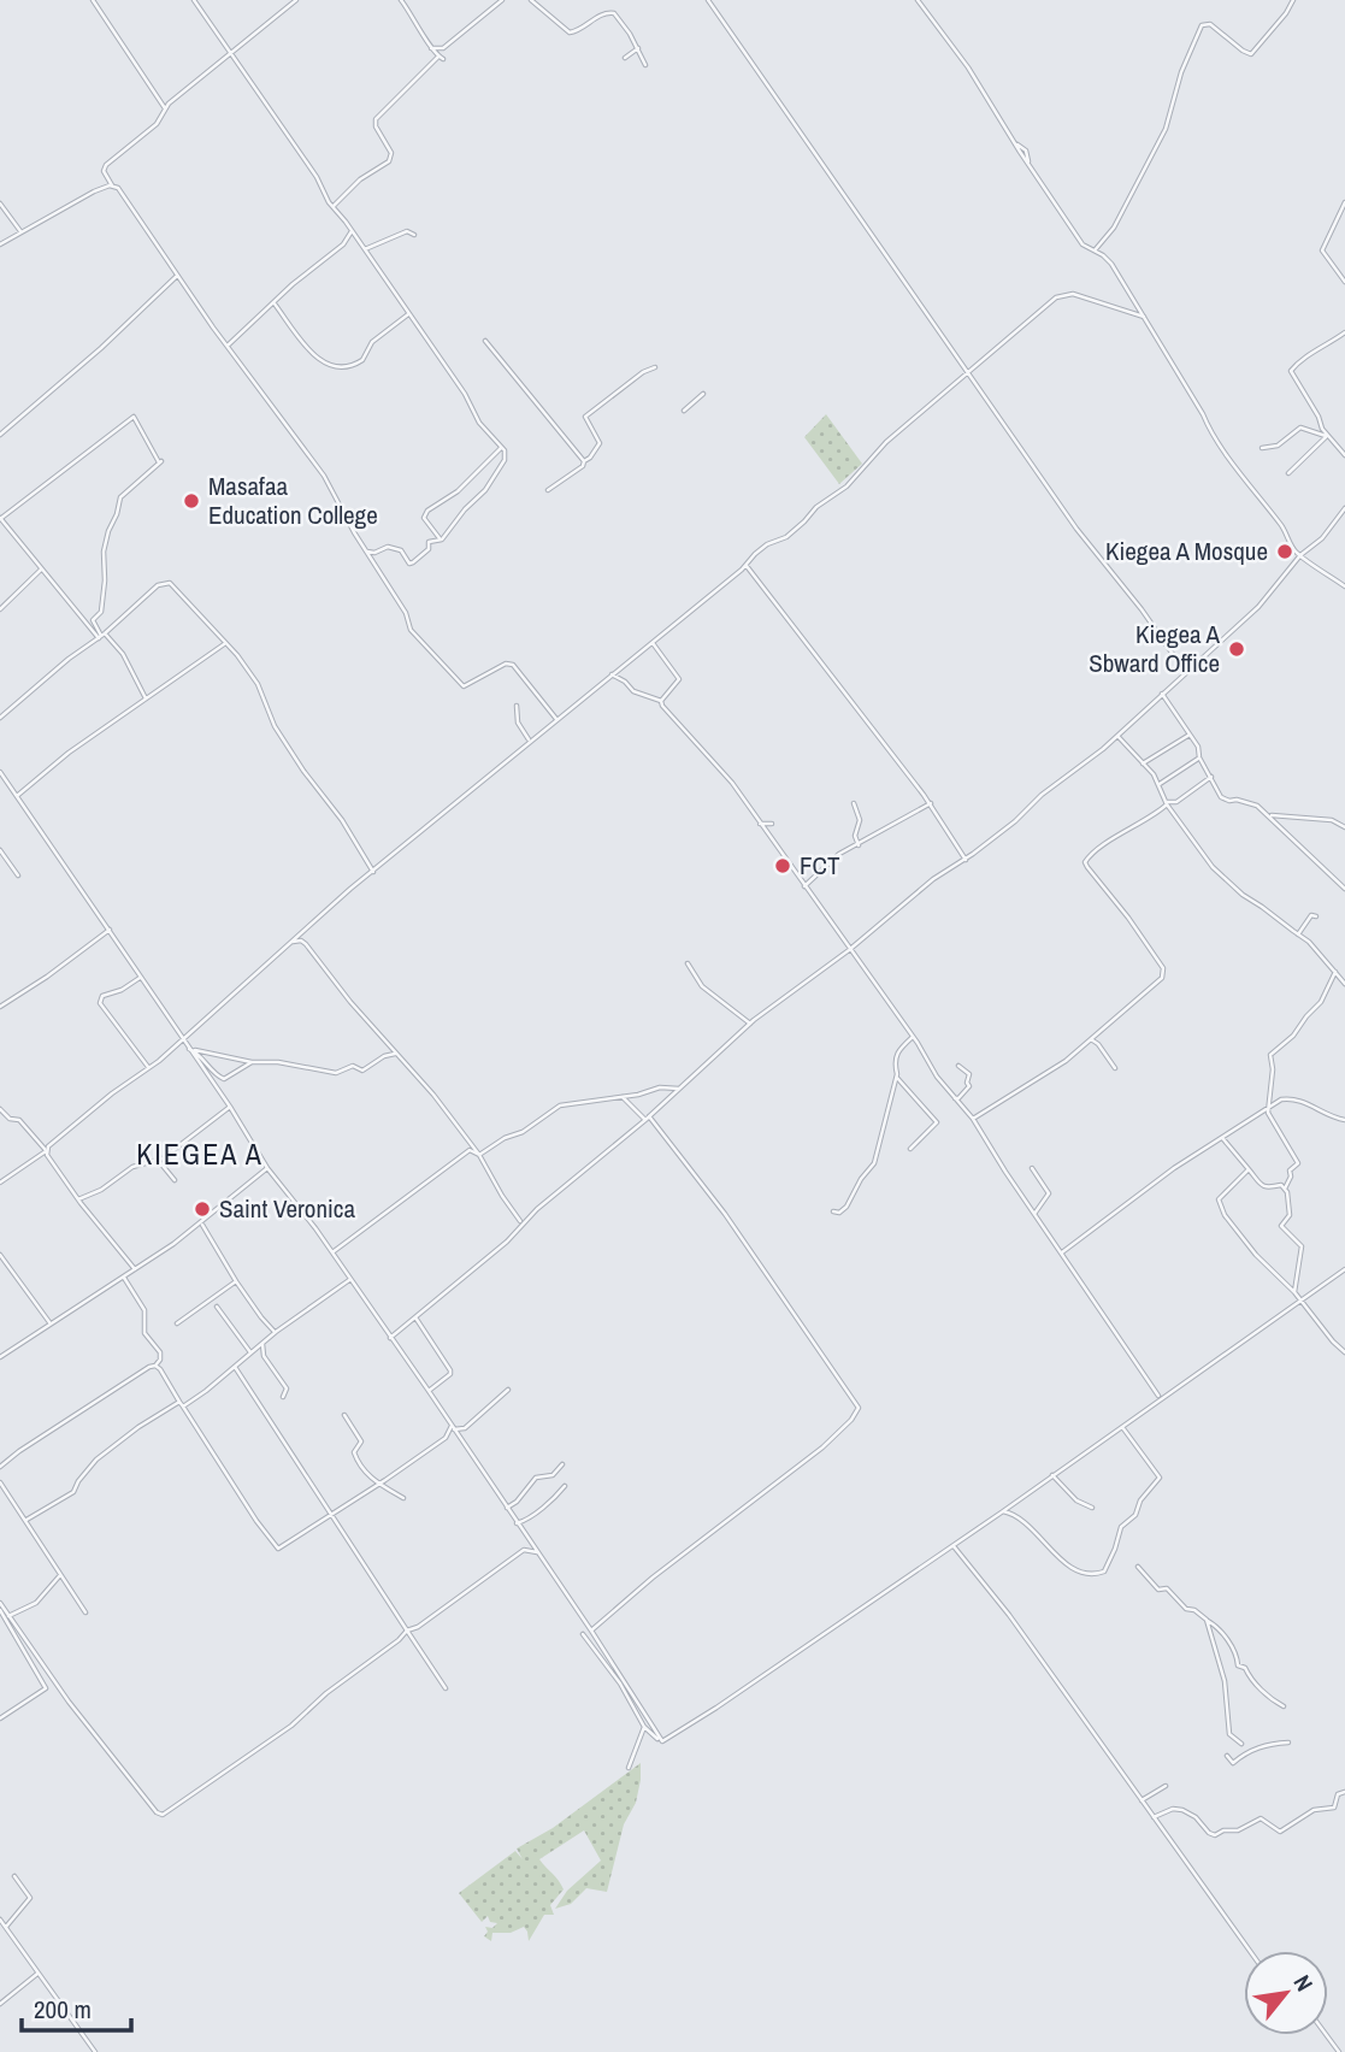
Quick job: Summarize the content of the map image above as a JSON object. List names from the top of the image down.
{
  "districts": ["KIEGEA A"],
  "places": [
    "Masafaa Education College",
    "Kiegea A Mosque",
    "Kiegea A Sbward Office",
    "FCT",
    "Saint Veronica"
  ],
  "scale_bar": "200 m",
  "north": "top right"
}
